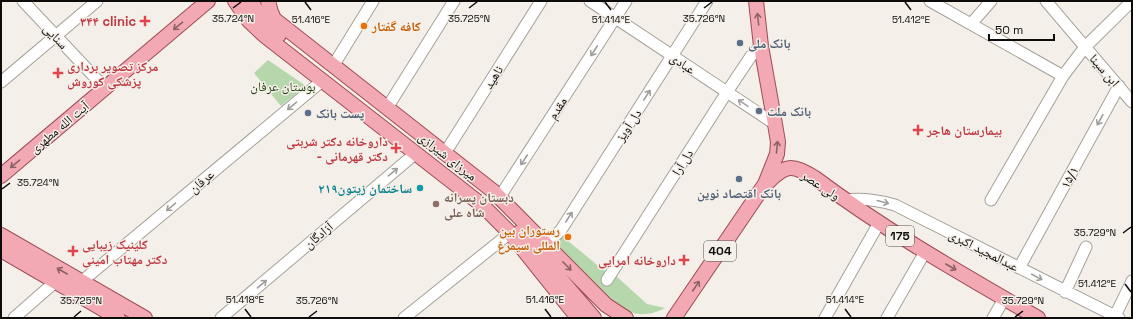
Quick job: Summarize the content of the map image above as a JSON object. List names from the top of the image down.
{
  "streets": {
    "main road": [
      "آیت الله مطهری",
      "میرزای شیرازی",
      "ولی عصر",
      "175",
      "404"
    ],
    "street": [
      "سنایی",
      "عبادی",
      "ابن سینا",
      "ناهید",
      "مقدم",
      "دل آویز",
      "دل آرا",
      "۱۵/۱",
      "عرفان",
      "آزادگان",
      "عبدالمجید اکبری"
    ]
  },
  "crossings": [
    ["سنایی", "آیت الله مطهری"],
    ["عبادی", "مقدم"],
    ["عبادی", "دل آویز"],
    ["عبادی", "دل آرا"],
    ["ابن سینا", "۱۵/۱"],
    ["ناهید", "میرزای شیرازی"],
    ["مقدم", "میرزای شیرازی"],
    ["دل آویز", "میرزای شیرازی"],
    ["میرزای شیرازی", "عرفان"],
    ["میرزای شیرازی", "آزادگان"],
    ["۱۵/۱", "عبدالمجید اکبری"],
    ["ولی عصر", "عبدالمجید اکبری"],
    ["ولی عصر", "404"]
  ],
  "one_way": [
    "مقدم",
    "دل آویز",
    "آیت الله مطهری",
    "عرفان",
    "آزادگان",
    "عبدالمجید اکبری"
  ],
  "parks": ["بوستان عرفان"],
  "places": {
    "health": [
      "۳۴۴ clinic",
      "مرکز تصویر برداری پزشکی کوروش",
      "بیمارستان هاجر",
      "داروخانه دکتر شربتی - دکتر قهرمانی",
      "کلینیک زیبایی دکتر مهتاب امینی",
      "داروخانه امرایی"
    ],
    "other": [
      "کافه گفتار",
      "بانک ملی",
      "بانک ملت",
      "پست بانک",
      "بانک اقتصاد نوین",
      "ساختمان زیتون۲۱۹",
      "دبستان پسرانه شاه علی",
      "رستوران بین المللی سیمرغ"
    ]
  },
  "scale_bar": "50 m",
  "coordinates": [
    "35.724°N",
    "35.725°N",
    "35.726°N",
    "51.416°E",
    "51.414°E",
    "51.412°E",
    "35.729°N",
    "51.418°E"
  ]
}
